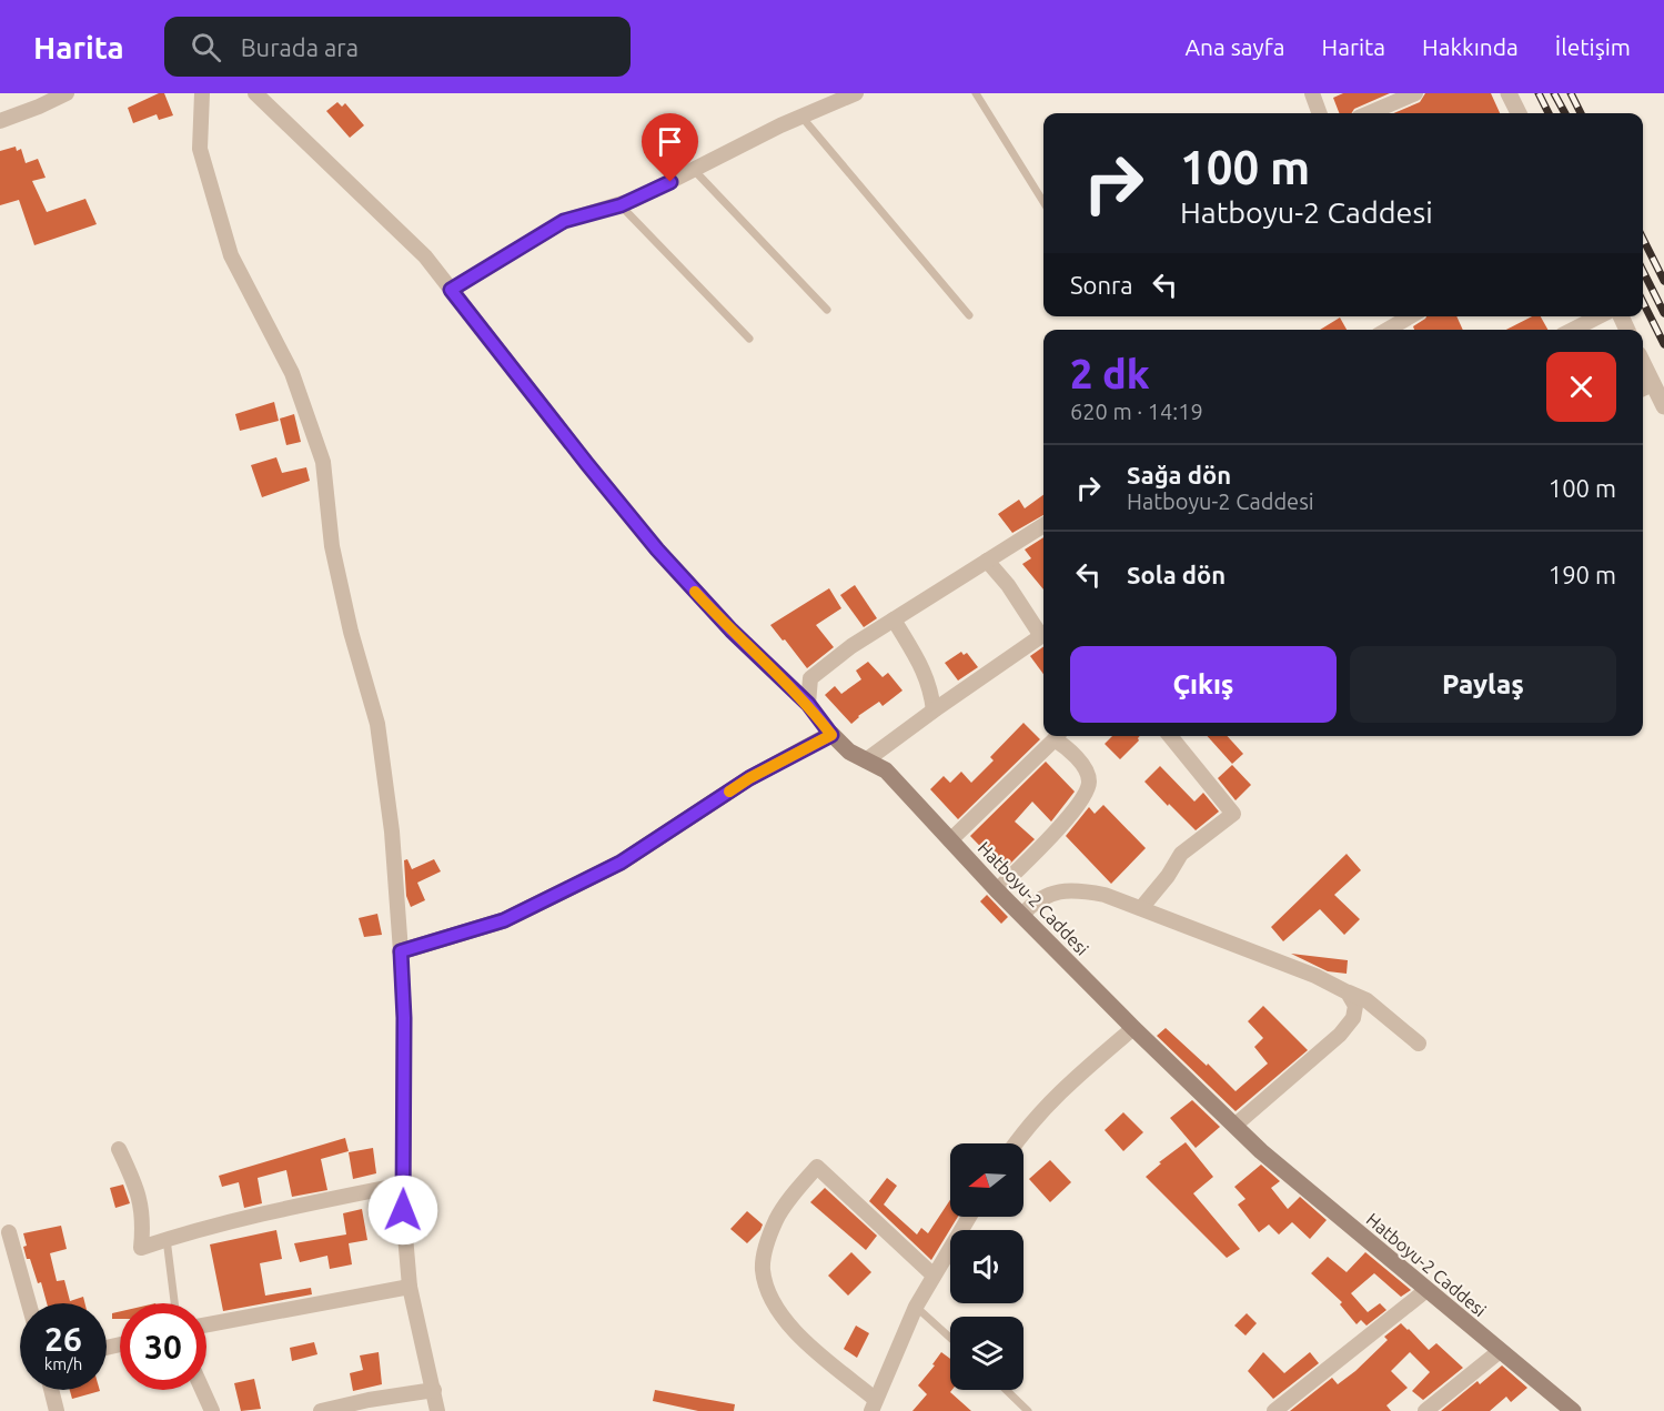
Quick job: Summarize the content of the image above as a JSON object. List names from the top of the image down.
{
  "streets": {
    "main road": ["Hatboyu-2 Caddesi"]
  },
  "north": "left",
  "page": {
    "header": "Harita",
    "search": "Burada ara",
    "nav": [
      "Ana sayfa",
      "Harita",
      "Hakkında",
      "İletişim"
    ],
    "turn": ["100 m", "Hatboyu-2 Caddesi"],
    "then": "Sonra",
    "heading": ["2 dk", "620 m · 14:19"],
    "list": [
      {
        "name": "Sağa dön",
        "note": "Hatboyu-2 Caddesi",
        "value": "100 m"
      },
      {
        "name": "Sola dön",
        "value": "190 m"
      }
    ],
    "buttons": ["Çıkış", "Paylaş"],
    "speed": "26 km/h",
    "limit": "30"
  }
}
